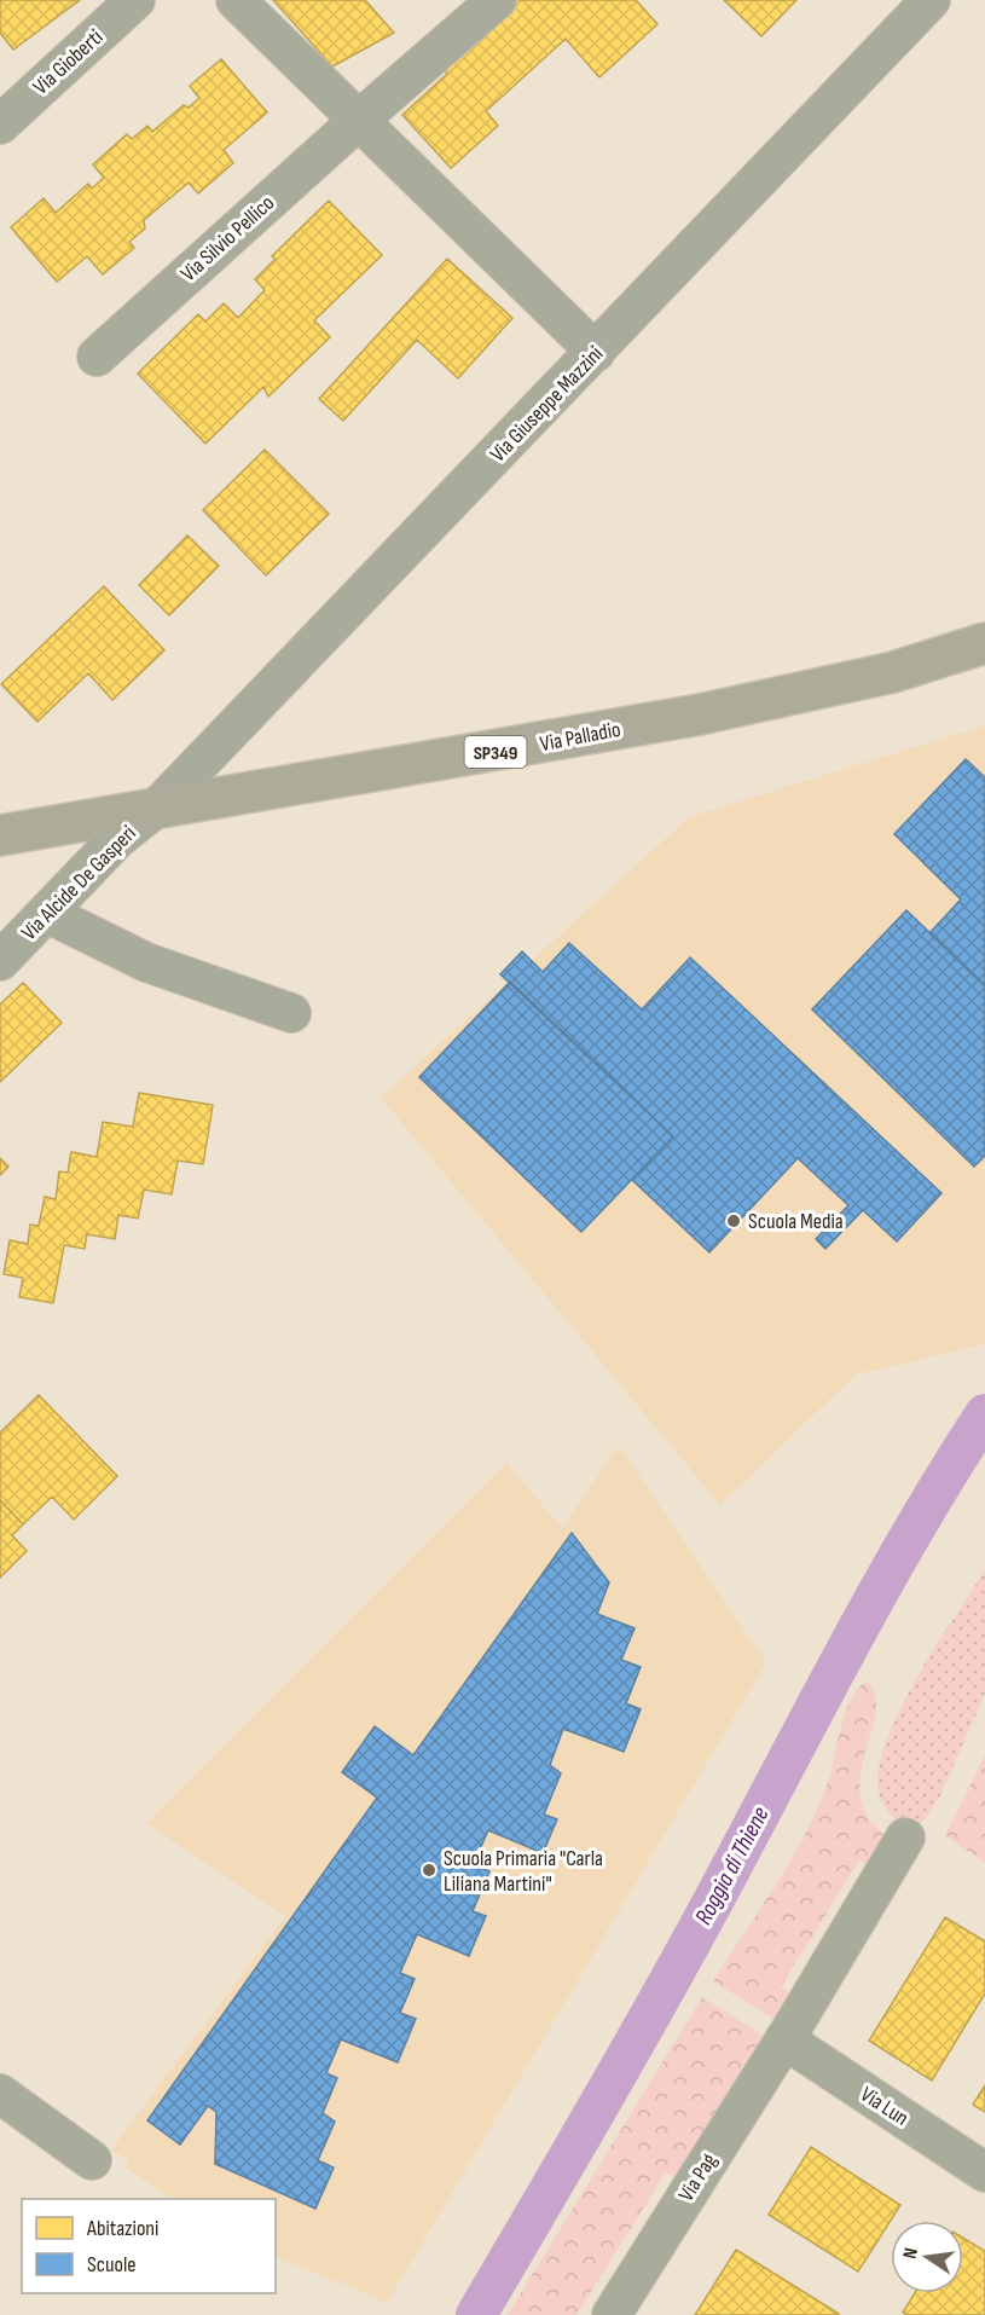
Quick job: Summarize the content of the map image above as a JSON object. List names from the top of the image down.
{
  "streets": {
    "main road": ["Via Palladio", "SP349"],
    "street": [
      "Via Gioberti",
      "Via Silvio Pellico",
      "Via Giuseppe Mazzini",
      "Via Alcide De Gasperi",
      "Via Lun",
      "Via Pag"
    ]
  },
  "crossings": [
    ["Via Giuseppe Mazzini", "Via Palladio"],
    ["Via Giuseppe Mazzini", "Via Alcide De Gasperi"],
    ["Via Palladio", "Via Alcide De Gasperi"],
    ["Via Lun", "Via Pag"]
  ],
  "water": ["Roggia di Thiene"],
  "places": ["Scuola Media", "Scuola Primaria \"Carla Liliana Martini\""],
  "legend": ["Abitazioni", "Scuole"],
  "north": "left"
}
